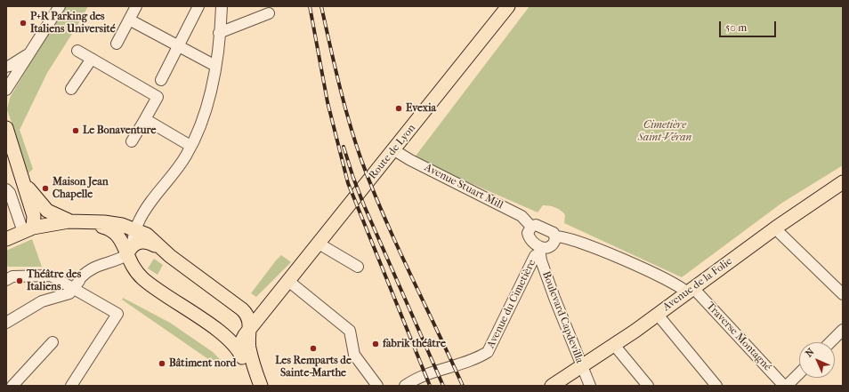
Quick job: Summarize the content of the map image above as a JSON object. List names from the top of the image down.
{
  "streets": {
    "main road": ["Route de Lyon", "Avenue de la Folie"],
    "street": [
      "Avenue Stuart Mill",
      "Avenue du Cimetière",
      "Boulevard Capdevilla",
      "Traverse Montagné"
    ]
  },
  "crossings": [
    ["Route de Lyon", "Avenue Stuart Mill"],
    ["Avenue Stuart Mill", "Avenue du Cimetière"],
    ["Avenue Stuart Mill", "Boulevard Capdevilla"],
    ["Avenue de la Folie", "Boulevard Capdevilla"],
    ["Avenue de la Folie", "Traverse Montagné"],
    ["Avenue du Cimetière", "Boulevard Capdevilla"]
  ],
  "parks": ["Cimetière Saint-Véran"],
  "places": [
    "P+R Parking des Italiens Université",
    "Evexia",
    "Le Bonaventure",
    "Maison Jean Chapelle",
    "Théâtre des Italiens",
    "fabrik théâtre",
    "Les Remparts de Sainte-Marthe",
    "Bâtiment nord"
  ],
  "scale_bar": "50 m",
  "north": "top left"
}
